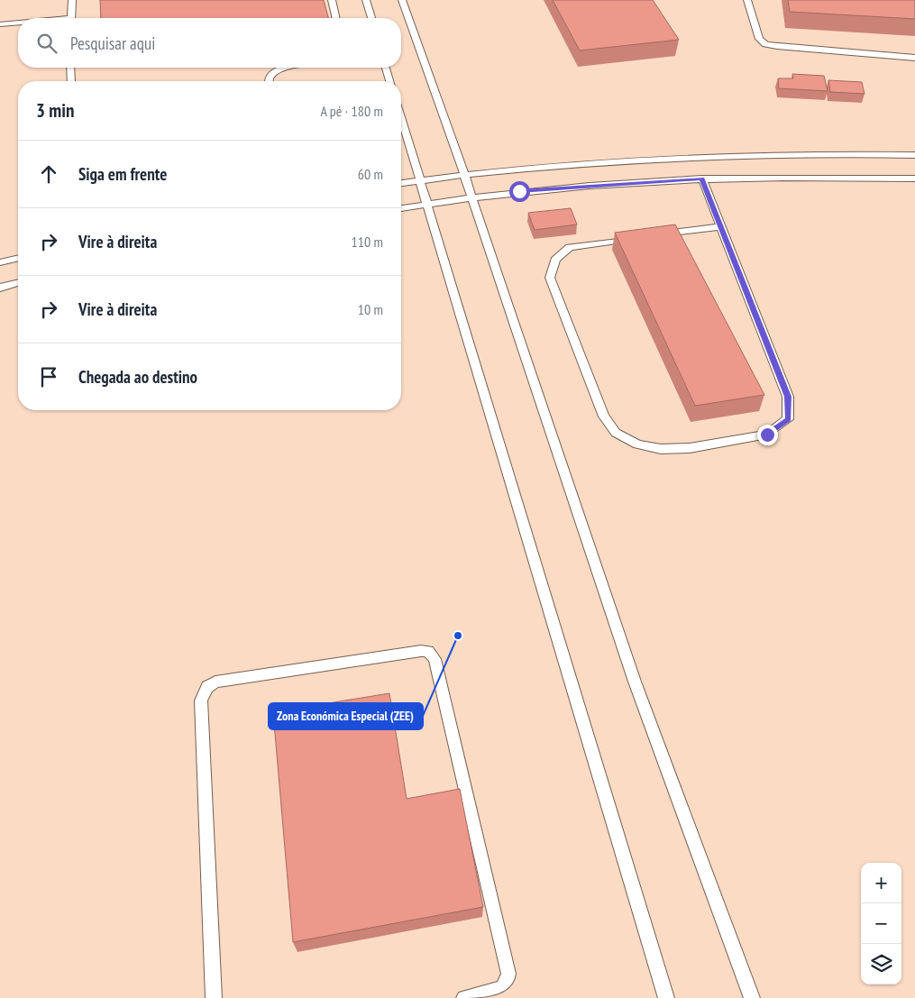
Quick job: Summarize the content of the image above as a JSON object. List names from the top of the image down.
{
  "places": ["Zona Económica Especial (ZEE)"],
  "page": {
    "search": "Pesquisar aqui",
    "heading": ["3 min", "A pé · 180 m"],
    "list": [
      ["Siga em frente", "60 m"],
      ["Vire à direita", "110 m"],
      ["Vire à direita", "10 m"],
      "Chegada ao destino"
    ],
    "map_buttons": ["+", "−"]
  }
}
